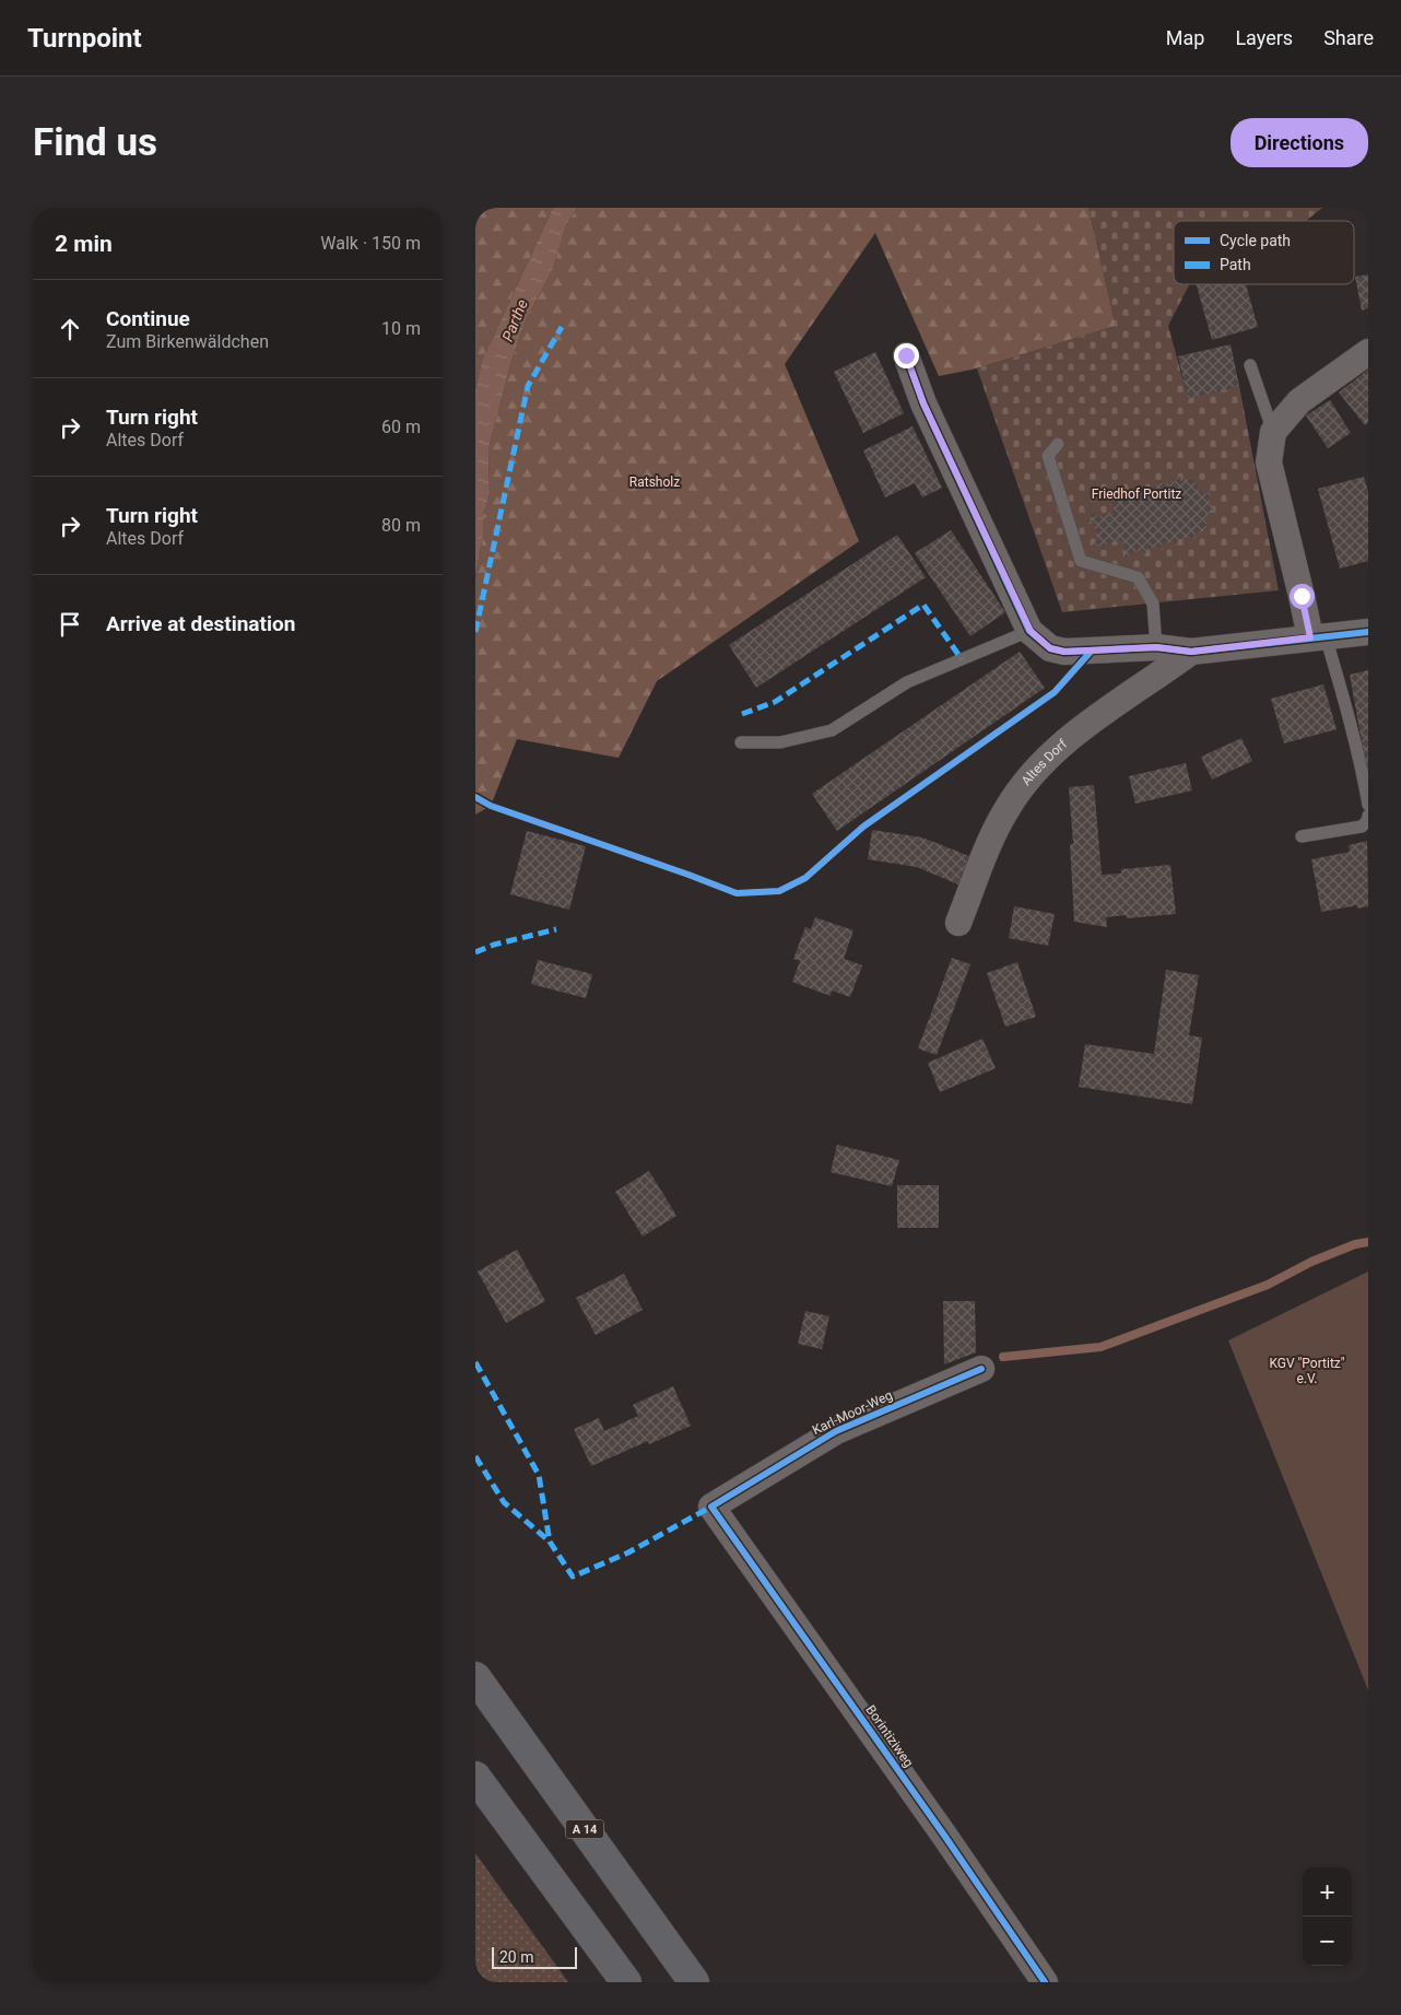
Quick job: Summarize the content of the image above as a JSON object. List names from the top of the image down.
{
  "streets": {
    "highway": ["A 14"],
    "street": ["Altes Dorf", "Karl-Moor-Weg", "Borintiziweg"]
  },
  "crossings": [
    ["Karl-Moor-Weg", "Borintiziweg"]
  ],
  "water": ["Parthe"],
  "parks": ["Ratsholz", "Friedhof Portitz", "KGV \"Portitz\" e.V."],
  "legend": ["Cycle path", "Path"],
  "scale_bar": "20 m",
  "page": {
    "header": "Turnpoint",
    "nav": ["Map", "Layers", "Share"],
    "buttons": "Directions",
    "title": "Find us",
    "heading": ["2 min", "Walk · 150 m"],
    "list": [
      ["Continue", "Zum Birkenwäldchen", "10 m"],
      ["Turn right", "Altes Dorf", "60 m"],
      ["Turn right", "Altes Dorf", "80 m"],
      "Arrive at destination"
    ],
    "map_buttons": ["+", "−"],
    "scale": "20 m"
  }
}
